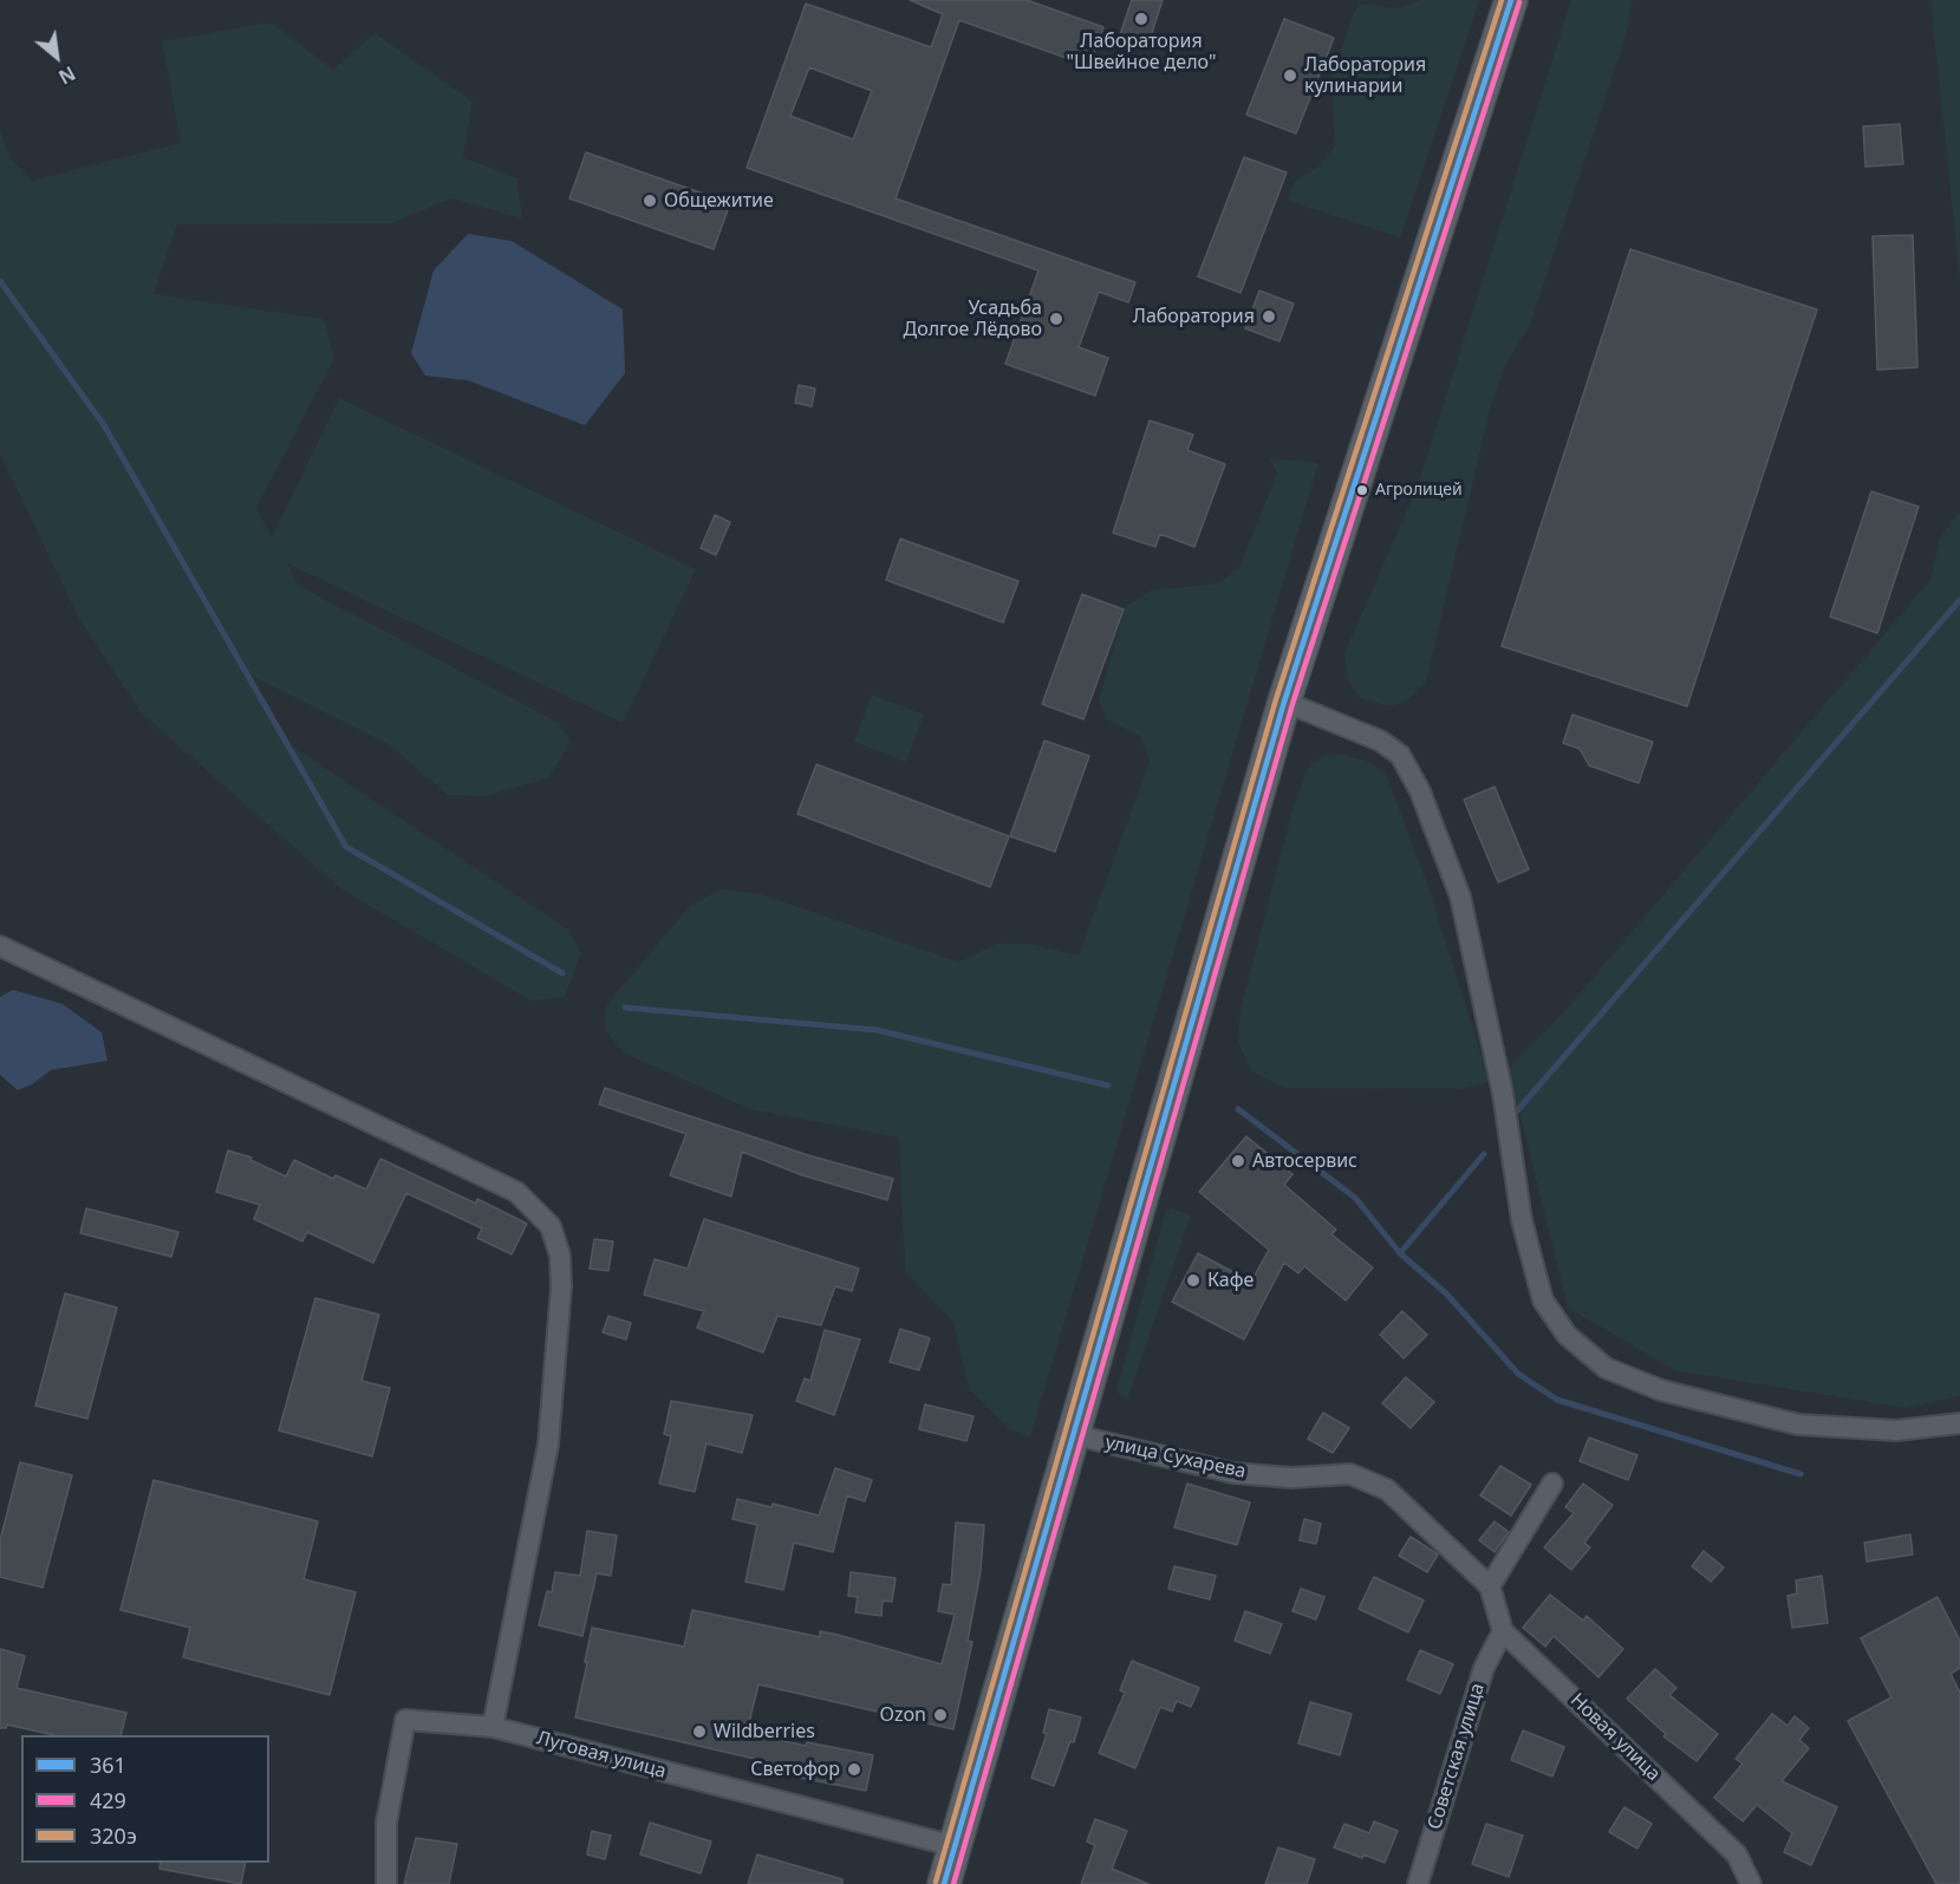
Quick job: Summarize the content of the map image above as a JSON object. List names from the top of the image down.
{
  "streets": {
    "street": [
      "улица Сухарева",
      "Новая улица",
      "Луговая улица",
      "Советская улица"
    ]
  },
  "crossings": [
    ["улица Сухарева", "Новая улица"],
    ["Новая улица", "Советская улица"]
  ],
  "places": [
    "Лаборатория \"Швейное дело\"",
    "Лаборатория кулинарии",
    "Общежитие",
    "Лаборатория",
    "Усадьба Долгое Лёдово",
    "Агролицей",
    "Автосервис",
    "Кафе",
    "Ozon",
    "Wildberries",
    "Светофор"
  ],
  "lines": ["transit line 361", "transit line 320э", "transit line 429"],
  "legend": ["361", "429", "320э"],
  "north": "bottom right"
}
